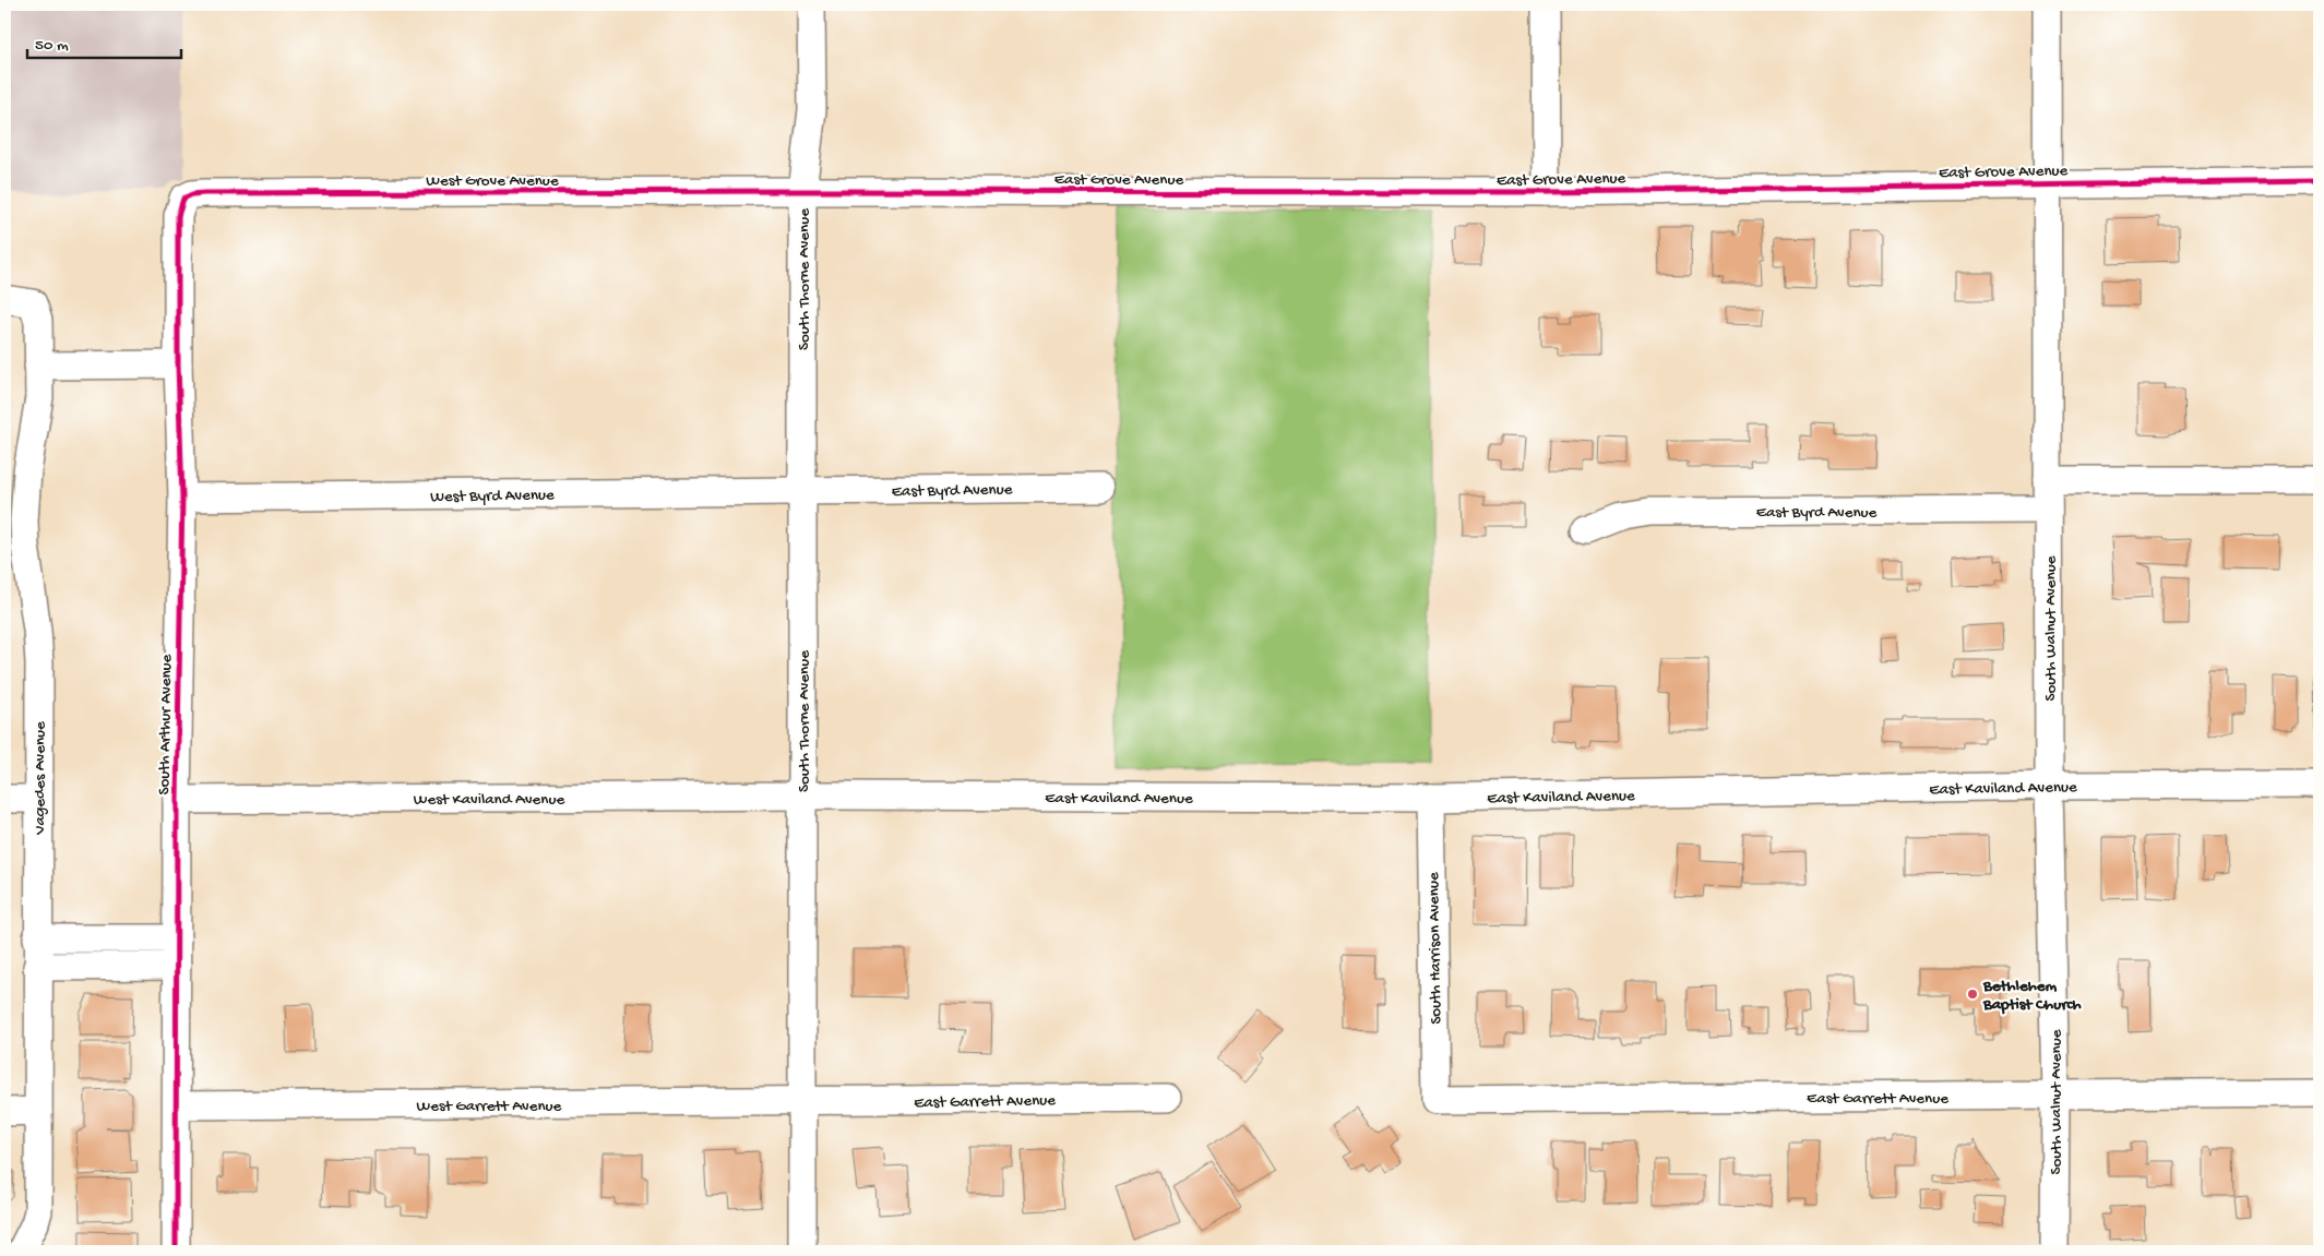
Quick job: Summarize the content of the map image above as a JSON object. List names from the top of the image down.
{
  "streets": {
    "street": [
      "East Grove Avenue",
      "West Grove Avenue",
      "South Thorne Avenue",
      "East Byrd Avenue",
      "West Byrd Avenue",
      "South Walnut Avenue",
      "South Arthur Avenue",
      "Vagedes Avenue",
      "East Kaviland Avenue",
      "West Kaviland Avenue",
      "South Harrison Avenue",
      "East Garrett Avenue",
      "West Garrett Avenue"
    ]
  },
  "crossings": [
    ["East Grove Avenue", "West Grove Avenue"],
    ["East Grove Avenue", "South Thorne Avenue"],
    ["East Grove Avenue", "South Walnut Avenue"],
    ["West Grove Avenue", "South Thorne Avenue"],
    ["West Grove Avenue", "South Arthur Avenue"],
    ["South Thorne Avenue", "East Byrd Avenue"],
    ["South Thorne Avenue", "West Byrd Avenue"],
    ["South Thorne Avenue", "East Kaviland Avenue"],
    ["South Thorne Avenue", "West Kaviland Avenue"],
    ["South Thorne Avenue", "East Garrett Avenue"],
    ["South Thorne Avenue", "West Garrett Avenue"],
    ["East Byrd Avenue", "West Byrd Avenue"],
    ["East Byrd Avenue", "South Walnut Avenue"],
    ["West Byrd Avenue", "South Arthur Avenue"],
    ["South Walnut Avenue", "East Kaviland Avenue"],
    ["South Walnut Avenue", "East Garrett Avenue"],
    ["South Arthur Avenue", "West Kaviland Avenue"],
    ["South Arthur Avenue", "West Garrett Avenue"],
    ["East Kaviland Avenue", "West Kaviland Avenue"],
    ["East Kaviland Avenue", "South Harrison Avenue"],
    ["South Harrison Avenue", "East Garrett Avenue"],
    ["East Garrett Avenue", "West Garrett Avenue"]
  ],
  "places": ["Bethlehem Baptist Church"],
  "scale_bar": "50 m"
}
